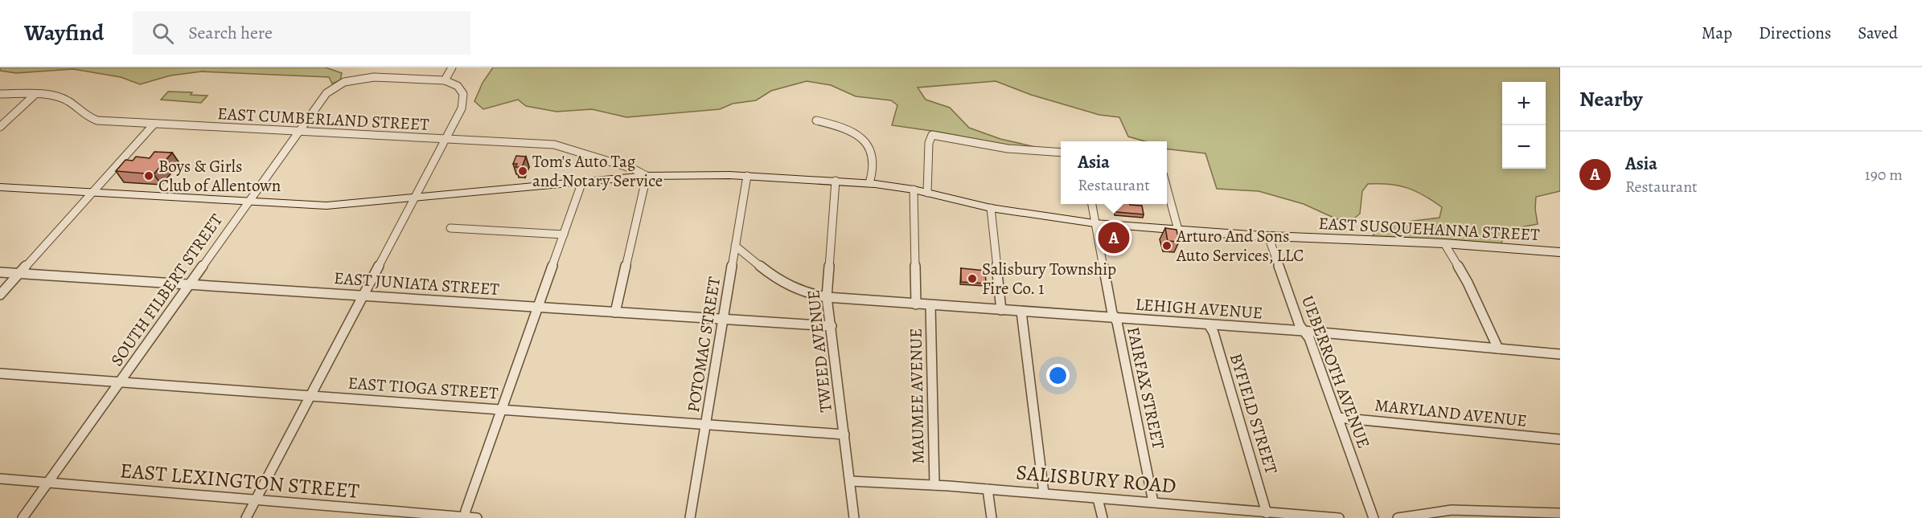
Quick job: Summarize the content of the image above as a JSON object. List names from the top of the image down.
{
  "streets": {
    "main road": ["EAST SUSQUEHANNA STREET"],
    "street": [
      "EAST CUMBERLAND STREET",
      "EAST JUNIATA STREET",
      "SOUTH FILBERT STREET",
      "LEHIGH AVENUE",
      "POTOMAC STREET",
      "TWEED AVENUE",
      "UEBERROTH AVENUE",
      "EAST TIOGA STREET",
      "FAIRFAX STREET",
      "MAUMEE AVENUE",
      "MARYLAND AVENUE",
      "BYFIELD STREET",
      "SALISBURY ROAD",
      "EAST LEXINGTON STREET"
    ]
  },
  "crossings": [
    ["EAST CUMBERLAND STREET", "EAST SUSQUEHANNA STREET"],
    ["EAST CUMBERLAND STREET", "SOUTH FILBERT STREET"],
    ["EAST SUSQUEHANNA STREET", "SOUTH FILBERT STREET"],
    ["EAST SUSQUEHANNA STREET", "POTOMAC STREET"],
    ["EAST SUSQUEHANNA STREET", "TWEED AVENUE"],
    ["EAST SUSQUEHANNA STREET", "UEBERROTH AVENUE"],
    ["EAST SUSQUEHANNA STREET", "FAIRFAX STREET"],
    ["EAST SUSQUEHANNA STREET", "MAUMEE AVENUE"],
    ["EAST JUNIATA STREET", "SOUTH FILBERT STREET"],
    ["EAST JUNIATA STREET", "POTOMAC STREET"],
    ["EAST JUNIATA STREET", "TWEED AVENUE"],
    ["SOUTH FILBERT STREET", "EAST TIOGA STREET"],
    ["SOUTH FILBERT STREET", "EAST LEXINGTON STREET"],
    ["LEHIGH AVENUE", "POTOMAC STREET"],
    ["LEHIGH AVENUE", "TWEED AVENUE"],
    ["LEHIGH AVENUE", "UEBERROTH AVENUE"],
    ["LEHIGH AVENUE", "FAIRFAX STREET"],
    ["LEHIGH AVENUE", "MAUMEE AVENUE"],
    ["LEHIGH AVENUE", "BYFIELD STREET"],
    ["POTOMAC STREET", "EAST TIOGA STREET"],
    ["TWEED AVENUE", "EAST TIOGA STREET"],
    ["TWEED AVENUE", "SALISBURY ROAD"],
    ["UEBERROTH AVENUE", "MARYLAND AVENUE"],
    ["FAIRFAX STREET", "SALISBURY ROAD"],
    ["MAUMEE AVENUE", "SALISBURY ROAD"],
    ["BYFIELD STREET", "SALISBURY ROAD"]
  ],
  "places": [
    "Tom's Auto Tag and Notary Service",
    "Boys & Girls Club of Allentown",
    "Arturo And Sons Auto Services, LLC",
    "Salisbury Township Fire Co. 1"
  ],
  "page": {
    "header": "Wayfind",
    "search": "Search here",
    "nav": ["Map", "Directions", "Saved"],
    "heading": "Nearby",
    "map_buttons": ["+", "−"],
    "list": [
      {
        "mark": "A",
        "name": "Asia",
        "note": "Restaurant",
        "value": "190 m"
      }
    ],
    "popup": ["Asia", "Restaurant"],
    "pins": "A"
  }
}
